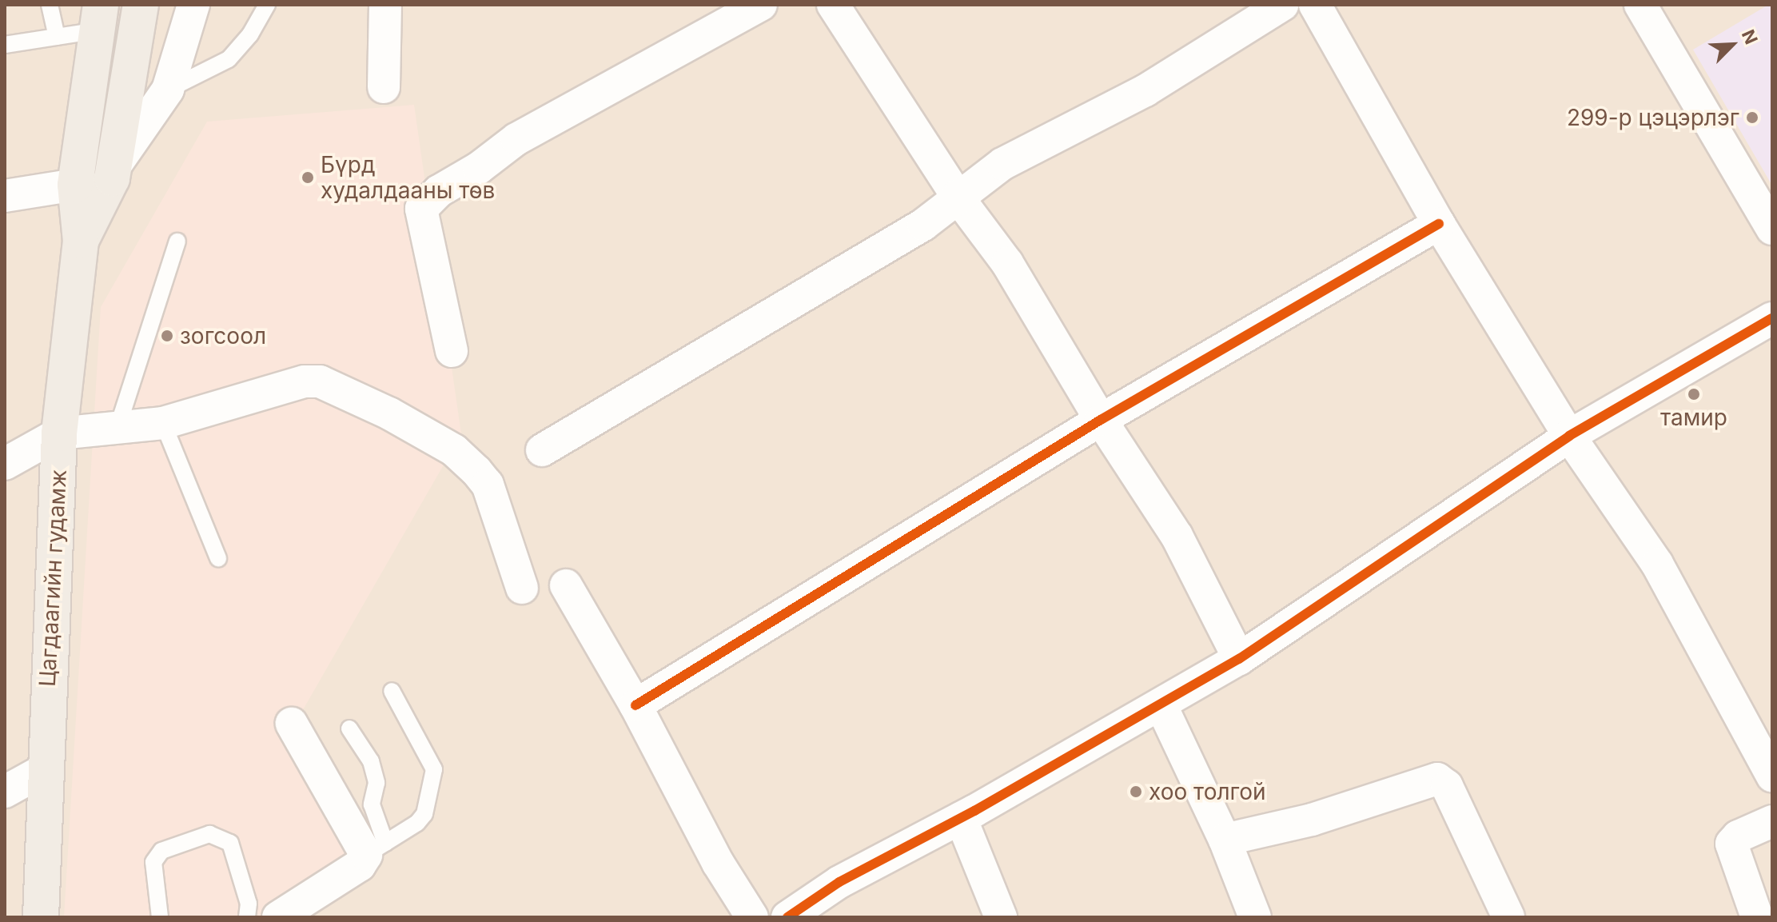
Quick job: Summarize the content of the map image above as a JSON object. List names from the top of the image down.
{
  "streets": {
    "main road": ["Цагдаагийн гудамж"]
  },
  "places": [
    "299-р цэцэрлэг",
    "Бүрд худалдааны төв",
    "зогсоол",
    "тамир",
    "хоо толгой"
  ],
  "north": "top right"
}
